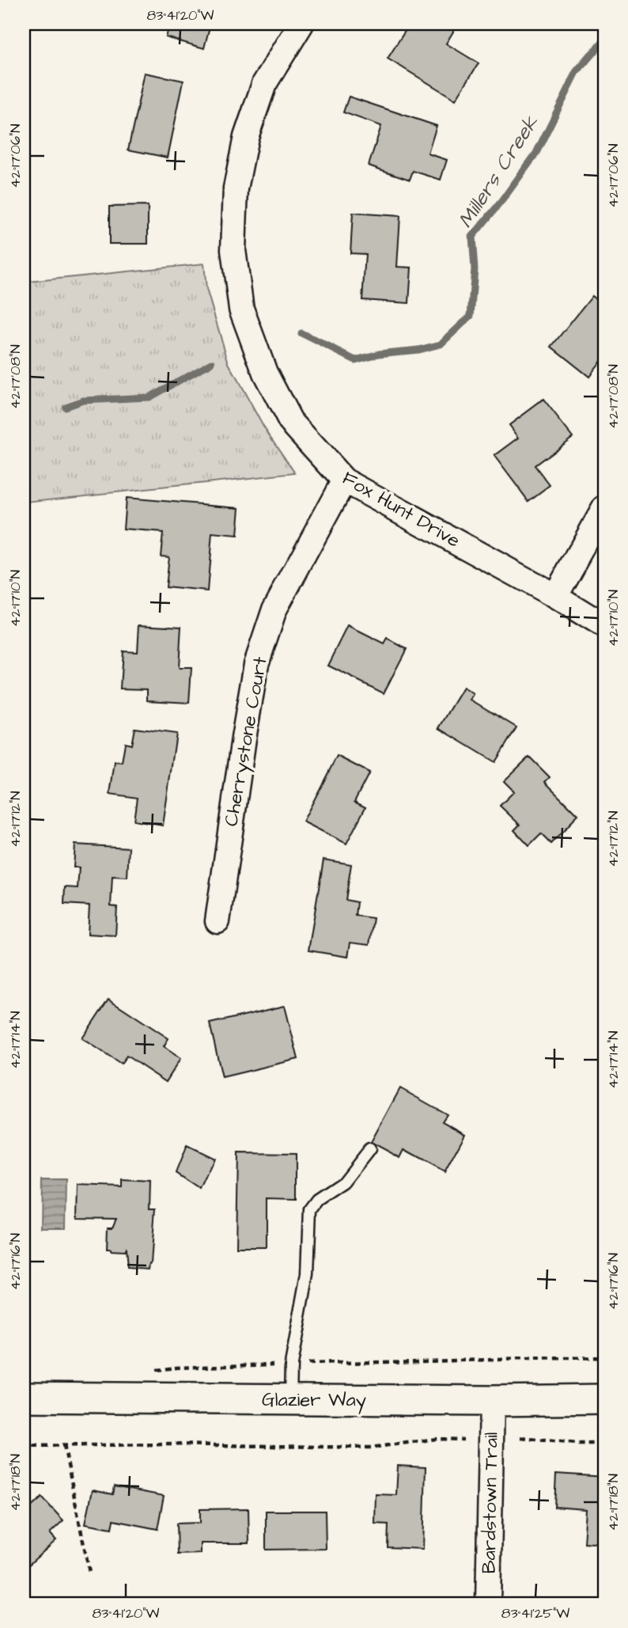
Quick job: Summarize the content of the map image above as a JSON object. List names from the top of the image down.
{
  "streets": {
    "street": [
      "Fox Hunt Drive",
      "Cherrystone Court",
      "Glazier Way",
      "Bardstown Trail"
    ]
  },
  "crossings": [
    ["Fox Hunt Drive", "Cherrystone Court"],
    ["Glazier Way", "Bardstown Trail"]
  ],
  "water": ["Millers Creek"],
  "coordinates": [
    "83°41'20\"W",
    "42°17'06\"N",
    "42°17'08\"N",
    "42°17'10\"N",
    "42°17'12\"N",
    "42°17'14\"N",
    "42°17'16\"N",
    "42°17'18\"N",
    "83°41'25\"W"
  ]
}
